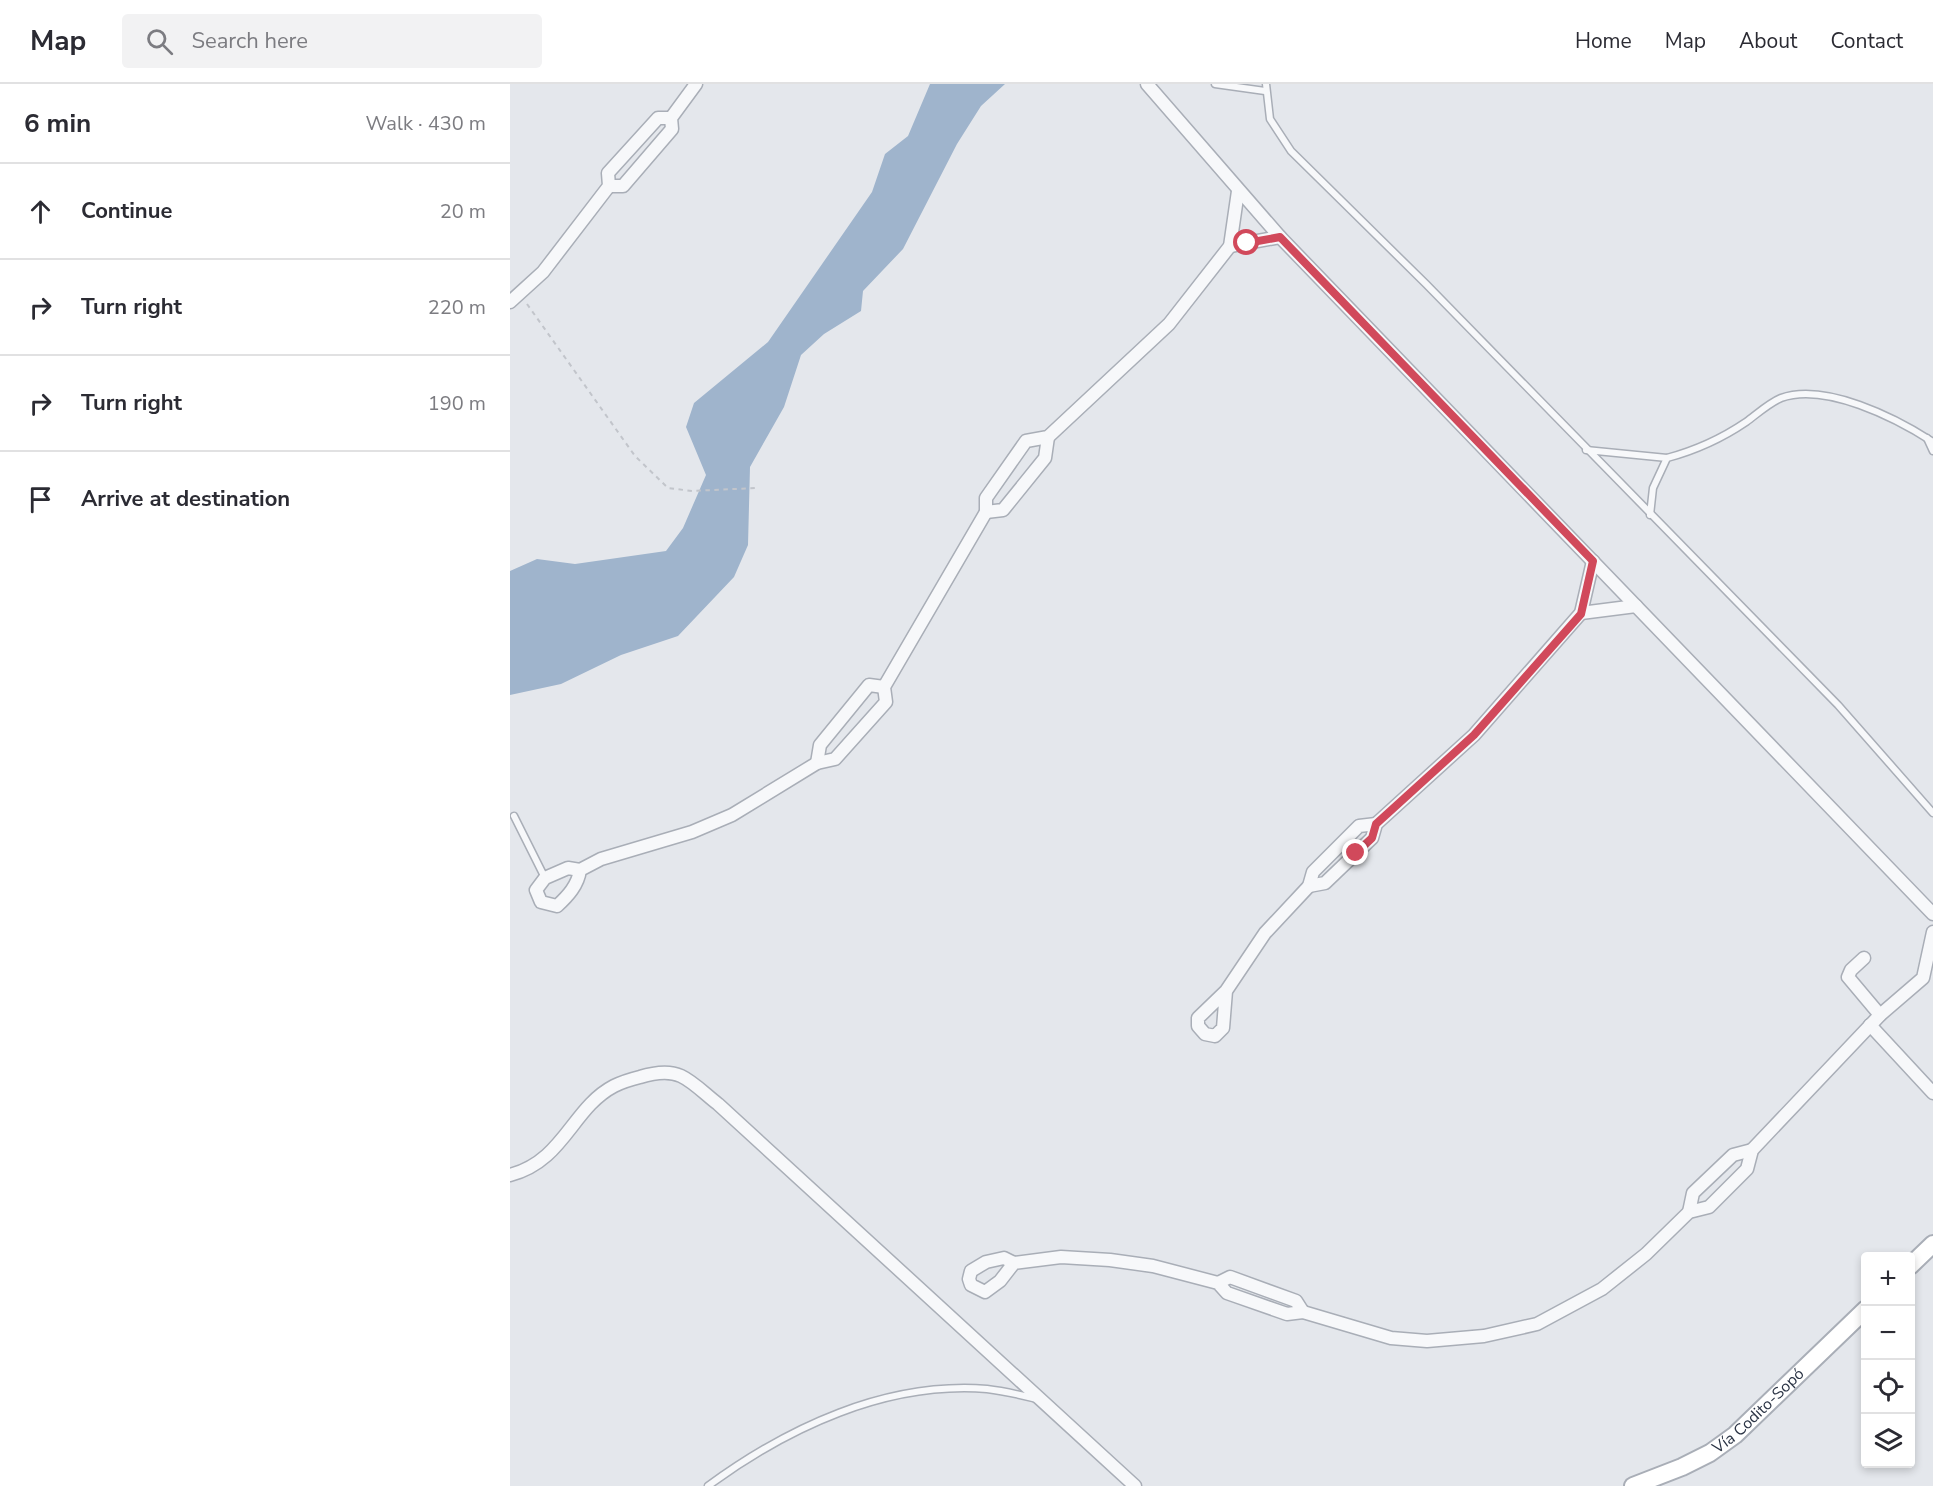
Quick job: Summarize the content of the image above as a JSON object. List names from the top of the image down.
{
  "streets": {
    "street": ["Vía Codito-Sopó"]
  },
  "page": {
    "header": "Map",
    "search": "Search here",
    "nav": [
      "Home",
      "Map",
      "About",
      "Contact"
    ],
    "heading": ["6 min", "Walk · 430 m"],
    "list": [
      ["Continue", "20 m"],
      ["Turn right", "220 m"],
      ["Turn right", "190 m"],
      "Arrive at destination"
    ],
    "map_buttons": ["+", "−"]
  }
}
